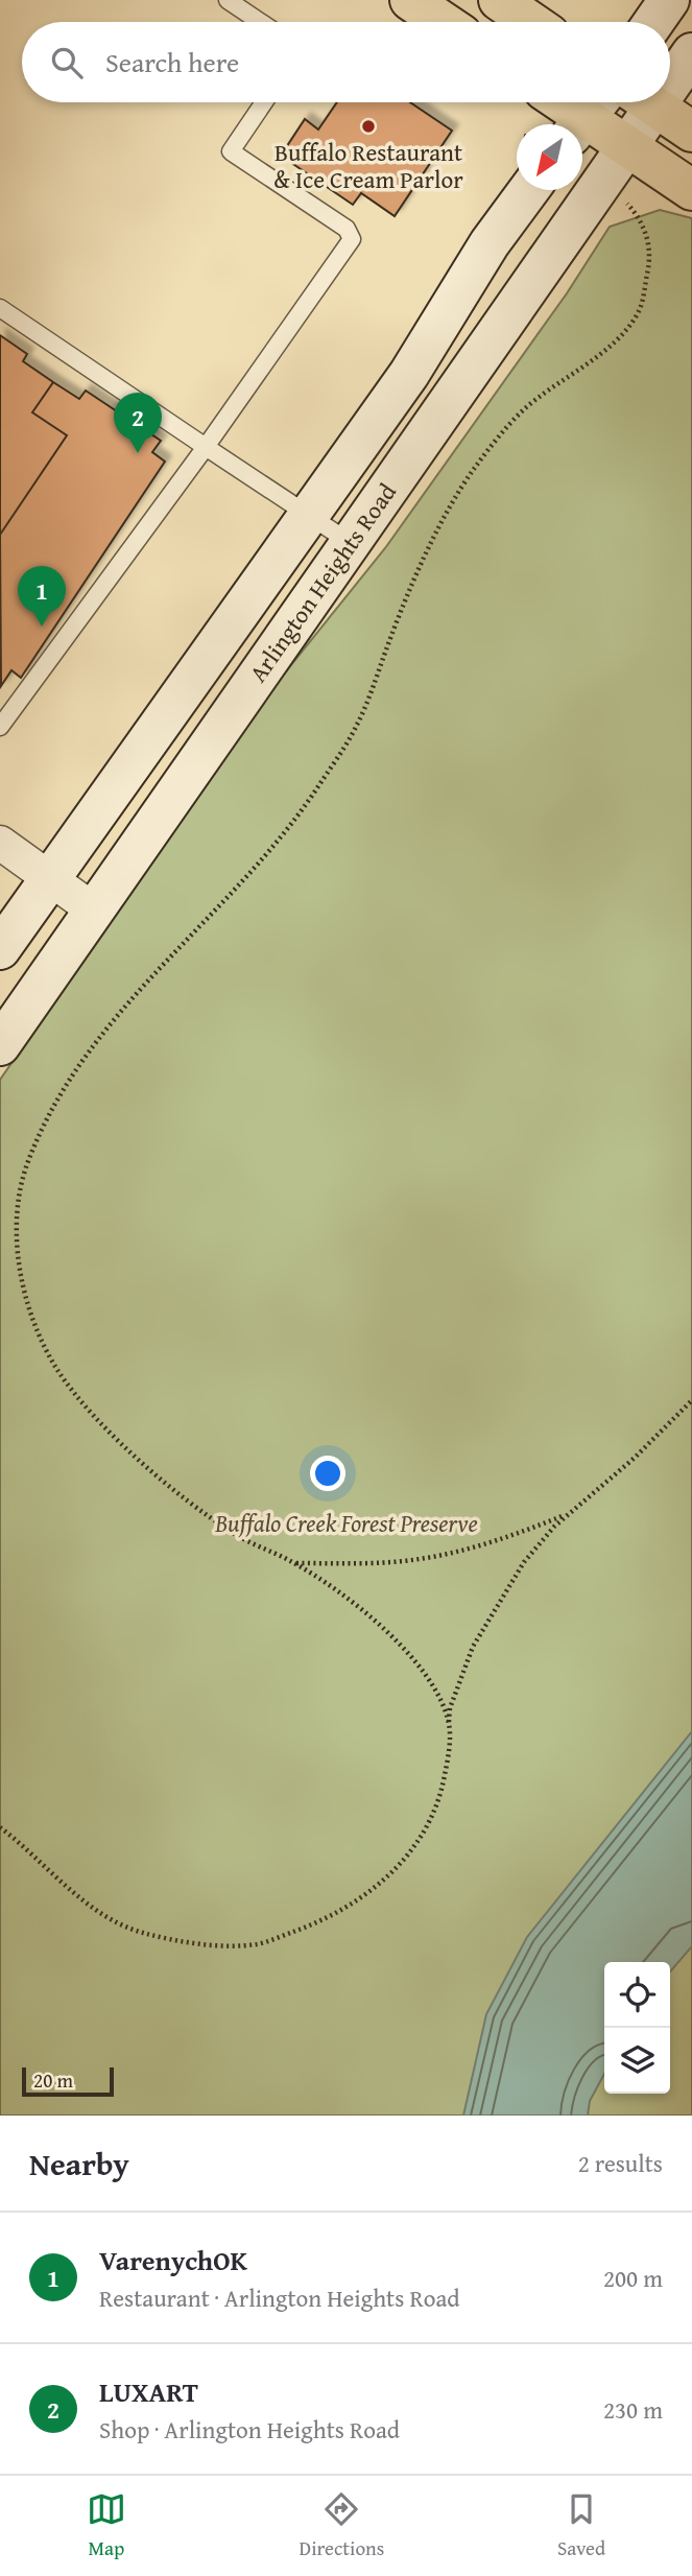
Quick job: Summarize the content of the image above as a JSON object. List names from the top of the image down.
{
  "streets": {
    "main road": ["Arlington Heights Road"]
  },
  "parks": ["Buffalo Creek Forest Preserve"],
  "places": ["Buffalo Restaurant & Ice Cream Parlor"],
  "scale_bar": "20 m",
  "north": "bottom left",
  "page": {
    "search": "Search here",
    "pins": ["2", "1"],
    "scale": "20 m",
    "heading": ["Nearby", "2 results"],
    "list": [
      {
        "mark": "1",
        "name": "VarenychOK",
        "note": "Restaurant · Arlington Heights Road",
        "value": "200 m"
      },
      {
        "mark": "2",
        "name": "LUXART",
        "note": "Shop · Arlington Heights Road",
        "value": "230 m"
      }
    ],
    "nav": ["Map", "Directions", "Saved"]
  }
}
